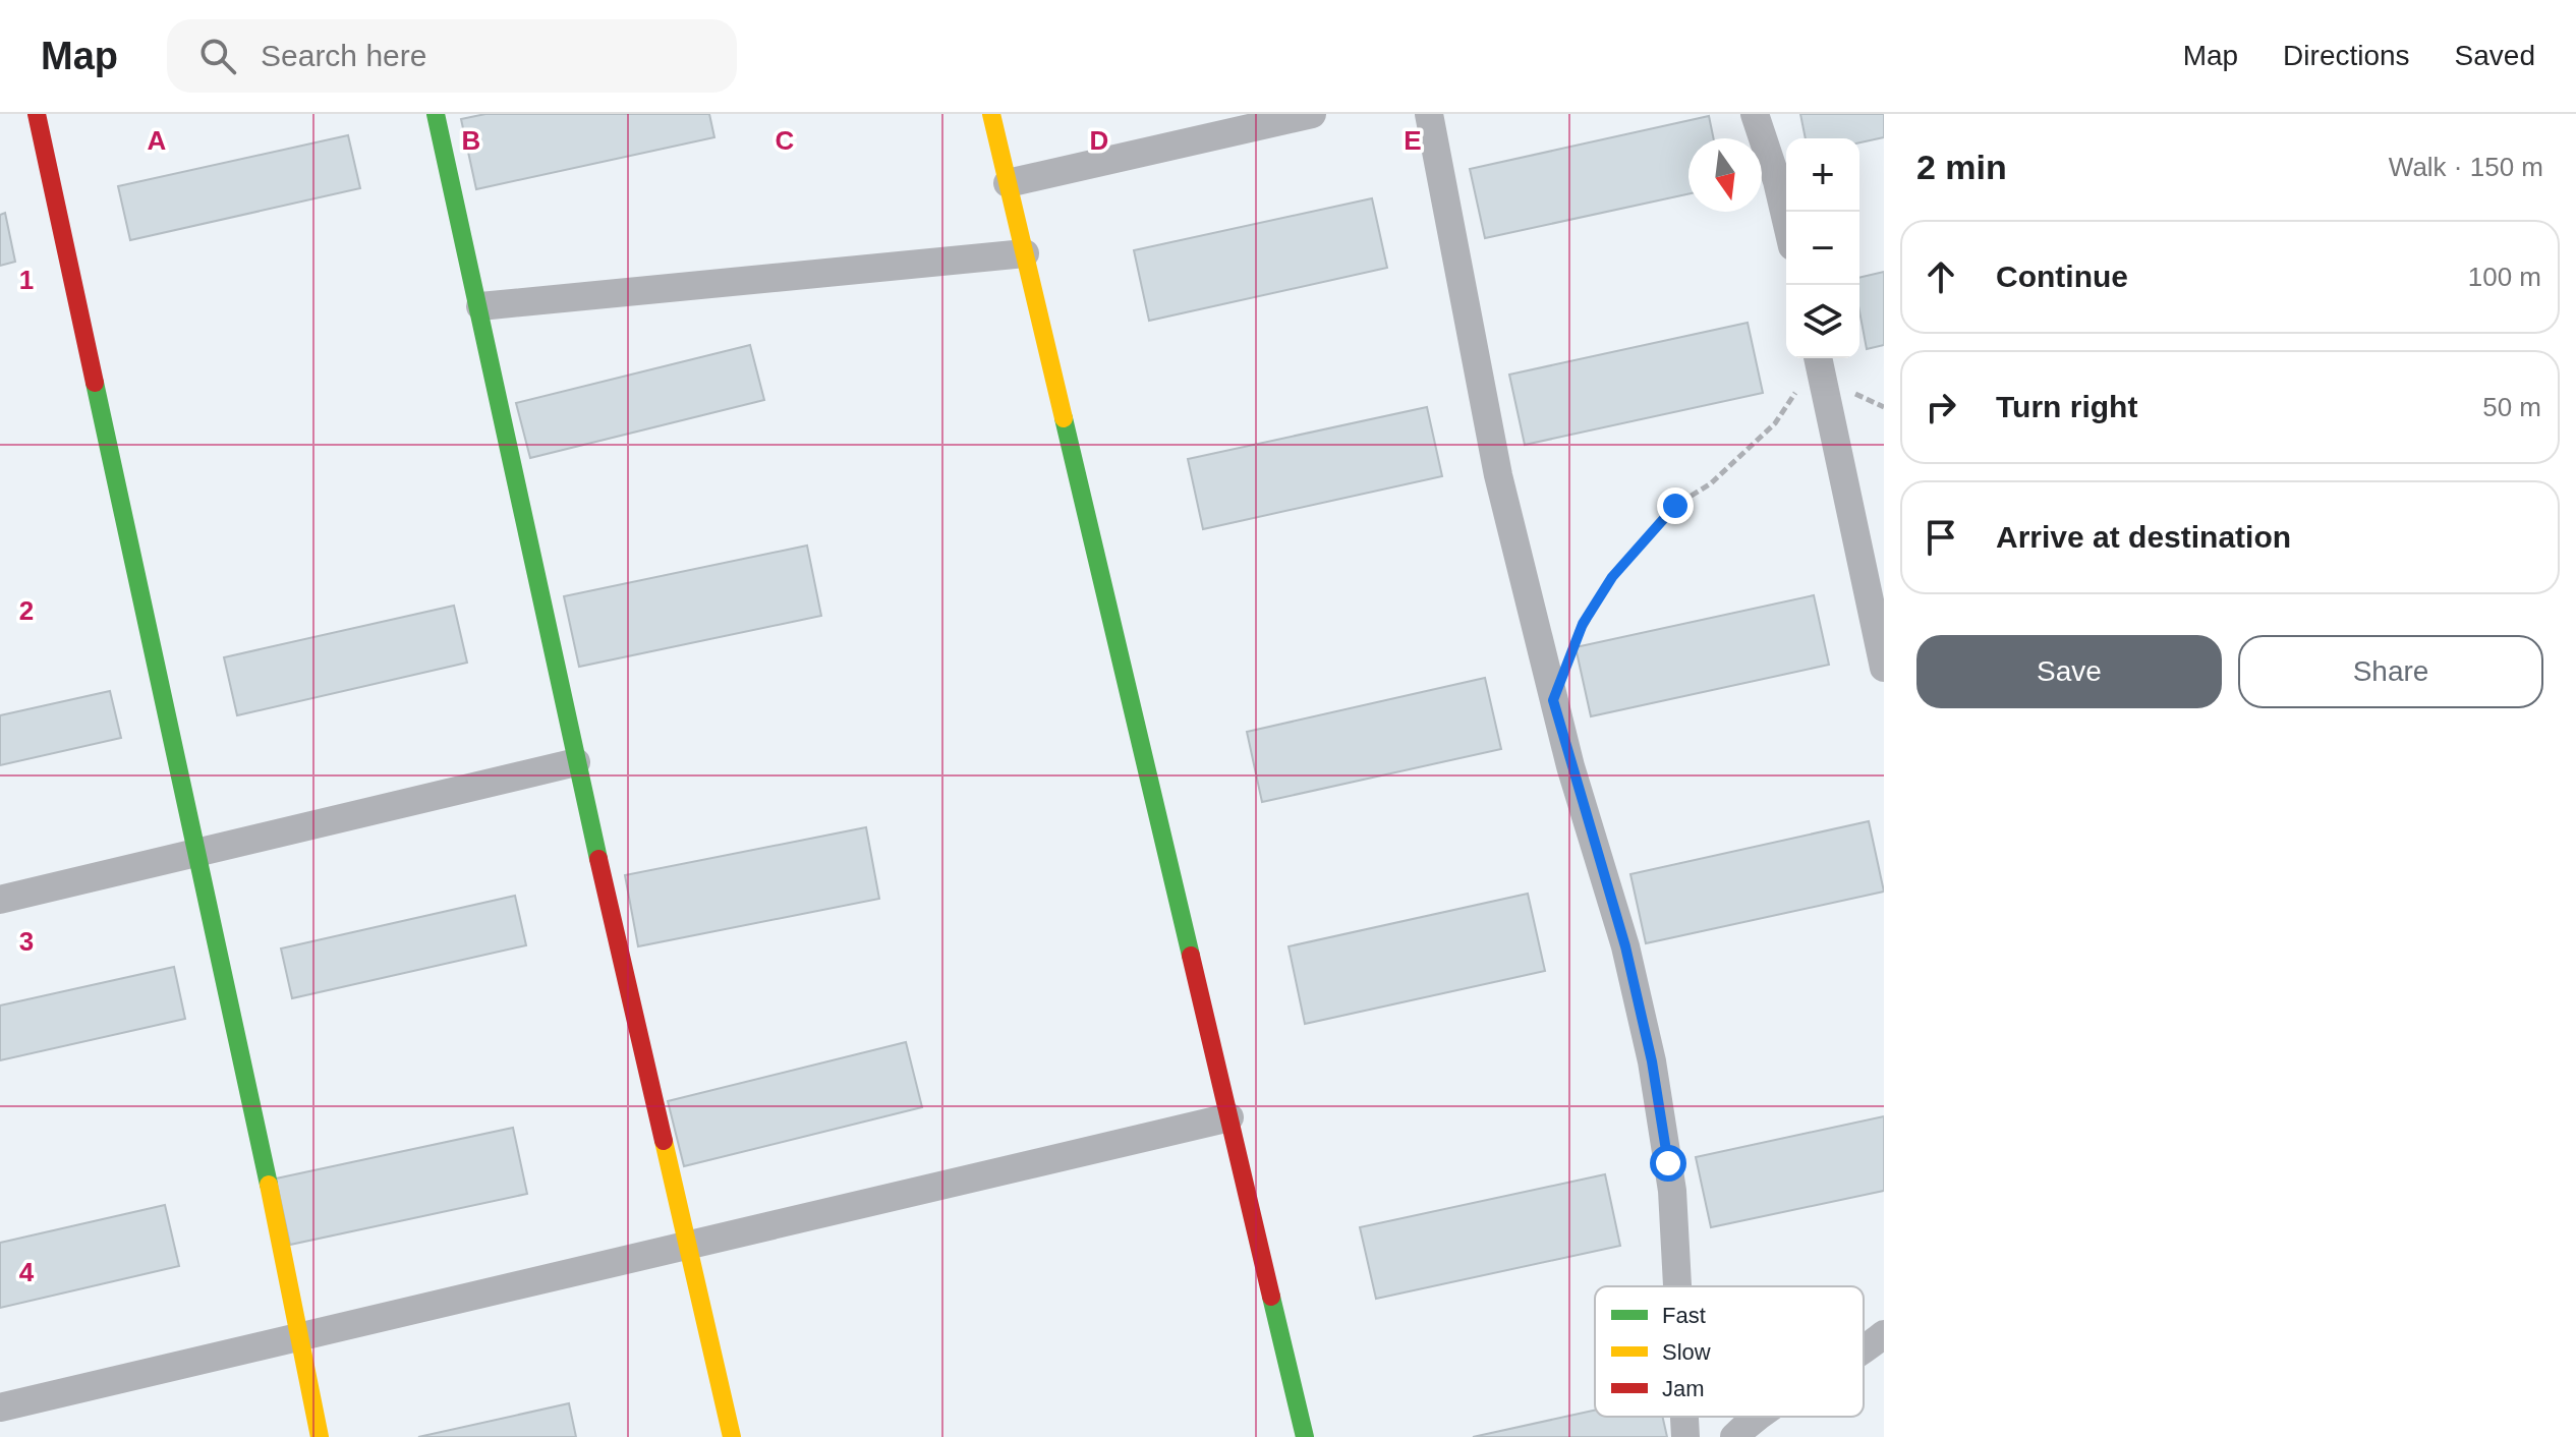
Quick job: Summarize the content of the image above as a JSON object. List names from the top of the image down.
{
  "legend": ["Fast", "Slow", "Jam"],
  "north": "bottom",
  "page": {
    "header": "Map",
    "search": "Search here",
    "nav": ["Map", "Directions", "Saved"],
    "heading": ["2 min", "Walk · 150 m"],
    "map_buttons": ["+", "−"],
    "list": [
      ["Continue", "100 m"],
      ["Turn right", "50 m"],
      "Arrive at destination"
    ],
    "buttons": ["Save", "Share"]
  },
  "grid": {
    "columns": [
      "A",
      "B",
      "C",
      "D",
      "E"
    ],
    "rows": [
      "1",
      "2",
      "3",
      "4"
    ]
  }
}
